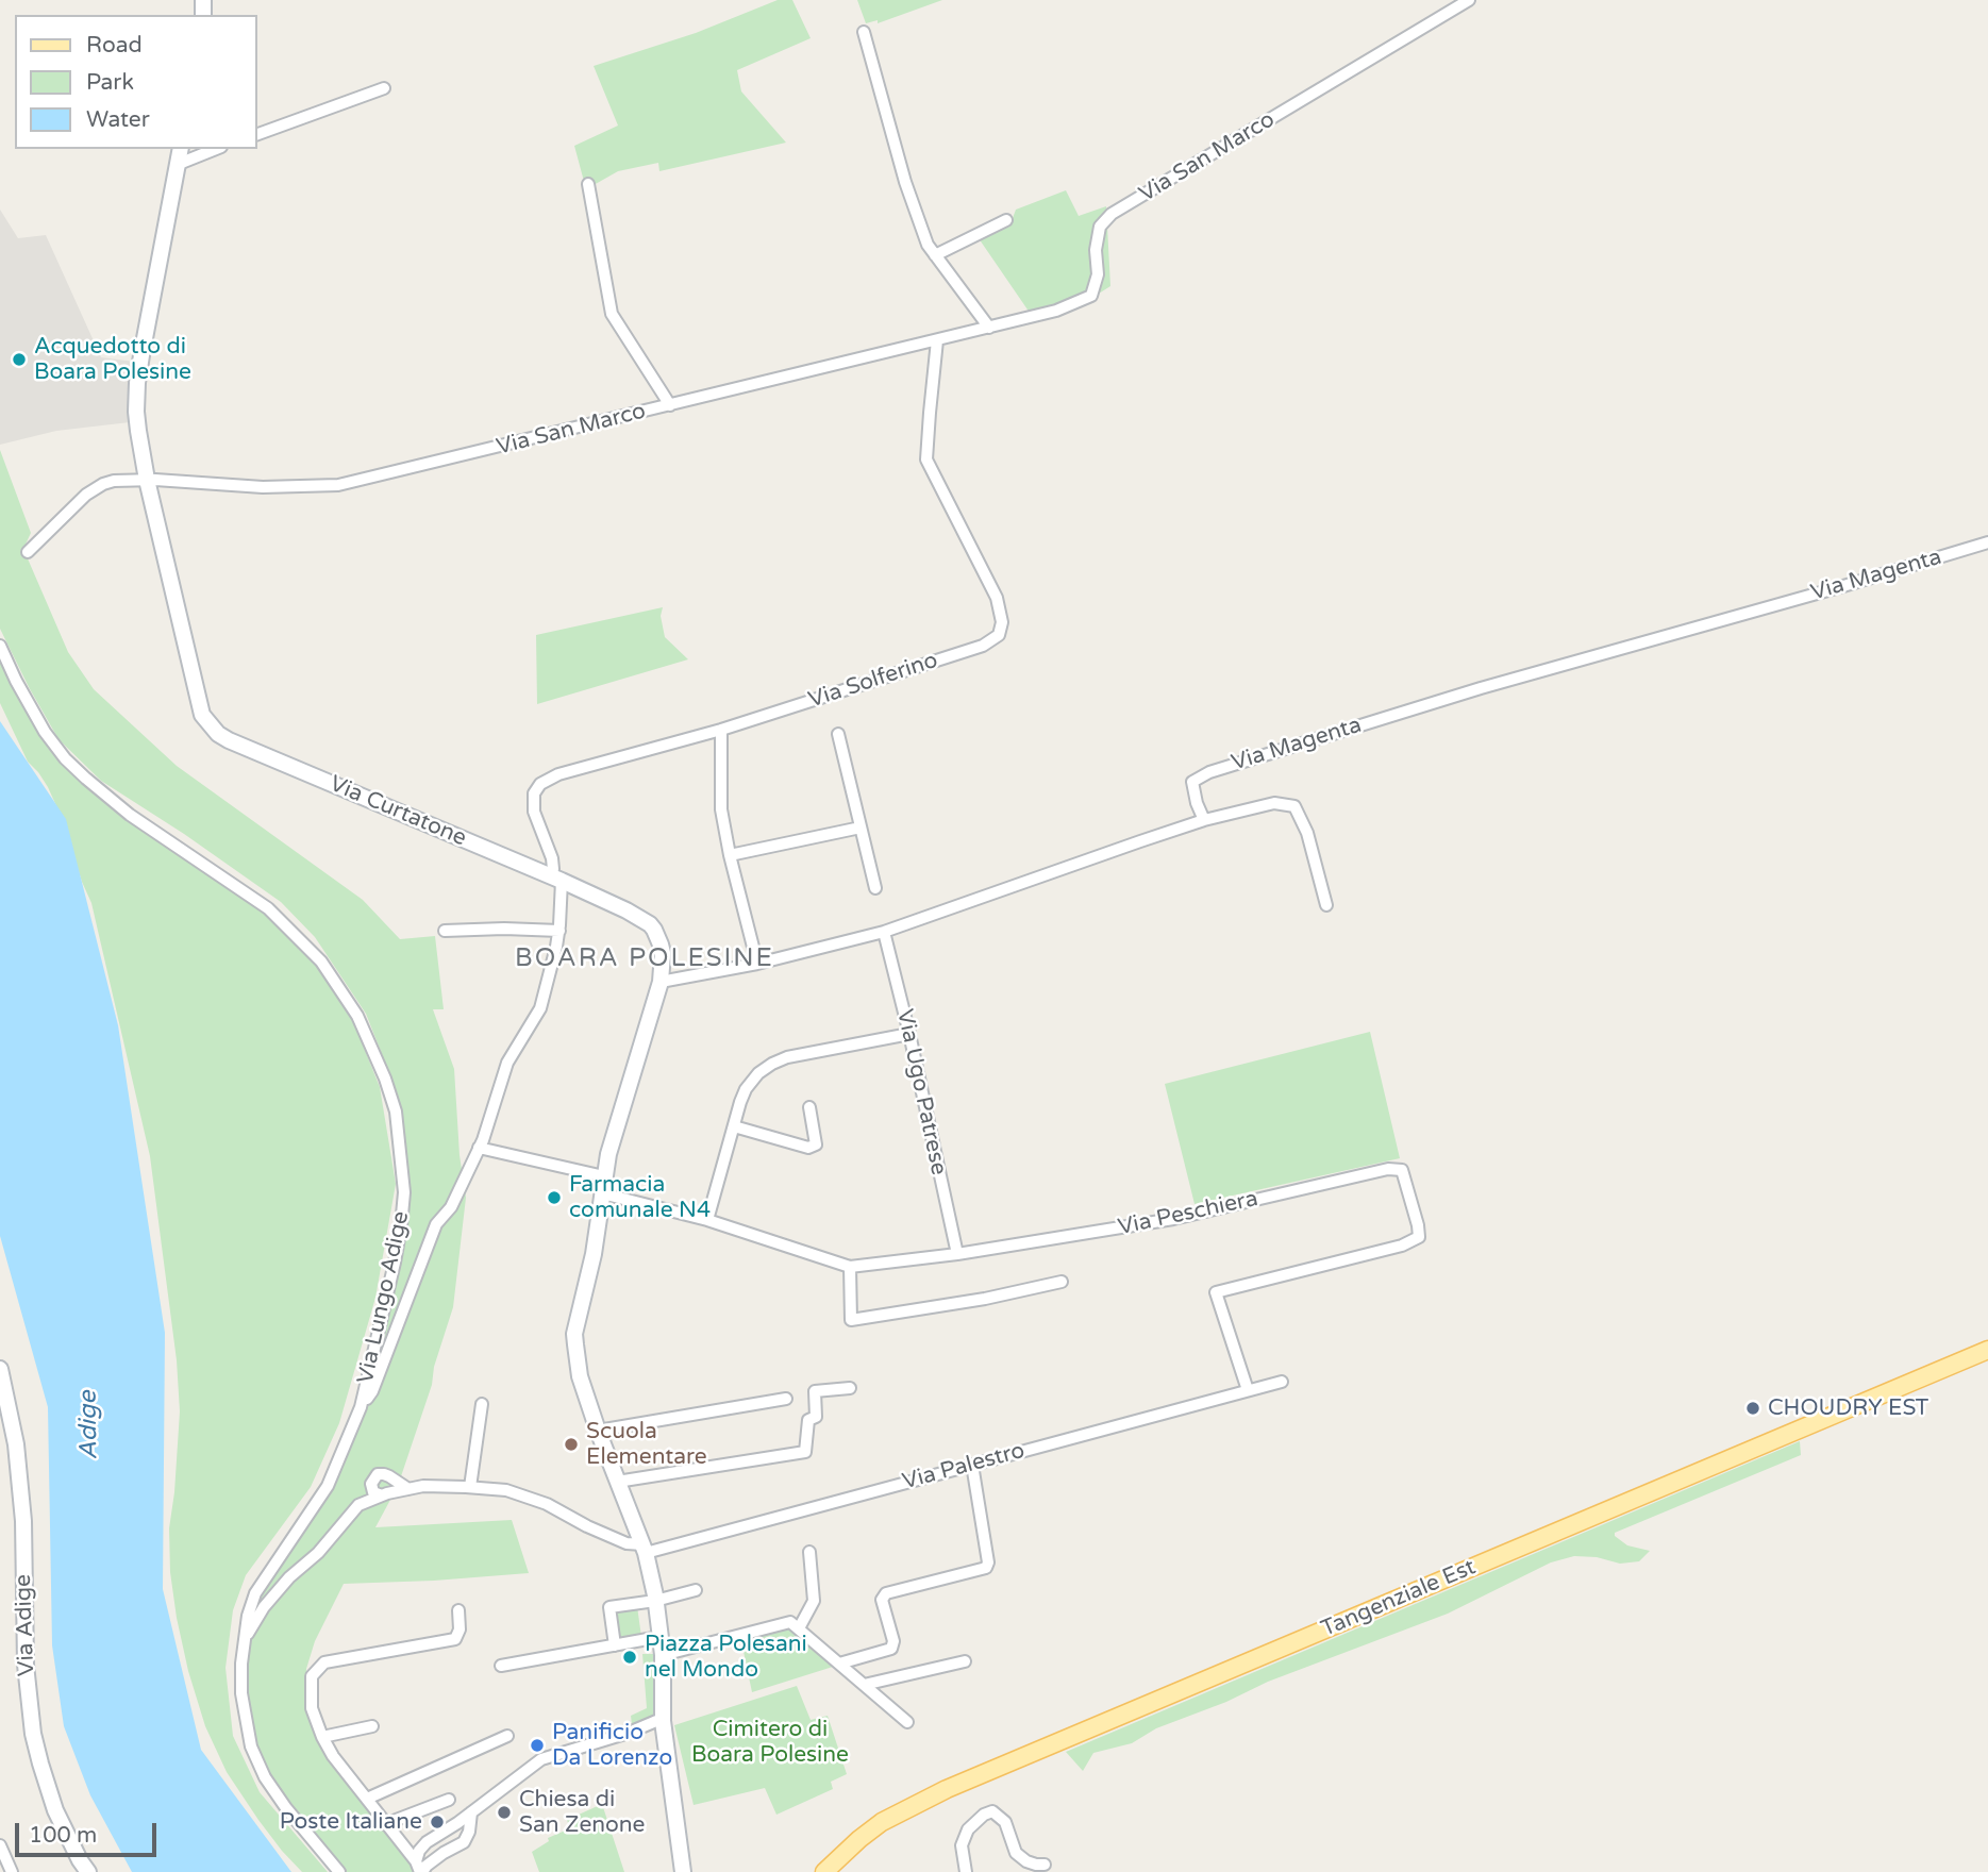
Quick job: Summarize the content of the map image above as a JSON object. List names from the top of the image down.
{
  "streets": {
    "main road": ["Tangenziale Est"],
    "street": [
      "Via San Marco",
      "Via Magenta",
      "Via Solferino",
      "Via Curtatone",
      "Via Ugo Patrese",
      "Via Peschiera",
      "Via Lungo Adige",
      "Via Palestro",
      "Via Adige"
    ]
  },
  "crossings": [
    ["Via San Marco", "Via Solferino"],
    ["Via San Marco", "Via Curtatone"],
    ["Via Solferino", "Via Curtatone"],
    ["Via Curtatone", "Via Peschiera"],
    ["Via Curtatone", "Via Palestro"],
    ["Via Ugo Patrese", "Via Peschiera"],
    ["Via Peschiera", "Via Palestro"]
  ],
  "districts": ["BOARA POLESINE"],
  "water": ["Adige"],
  "parks": ["Cimitero di Boara Polesine"],
  "places": [
    "Acquedotto di Boara Polesine",
    "Farmacia comunale N4",
    "CHOUDRY EST",
    "Scuola Elementare",
    "Piazza Polesani nel Mondo",
    "Panificio Da Lorenzo",
    "Chiesa di San Zenone",
    "Poste Italiane"
  ],
  "legend": ["Road", "Park", "Water"],
  "scale_bar": "100 m"
}
